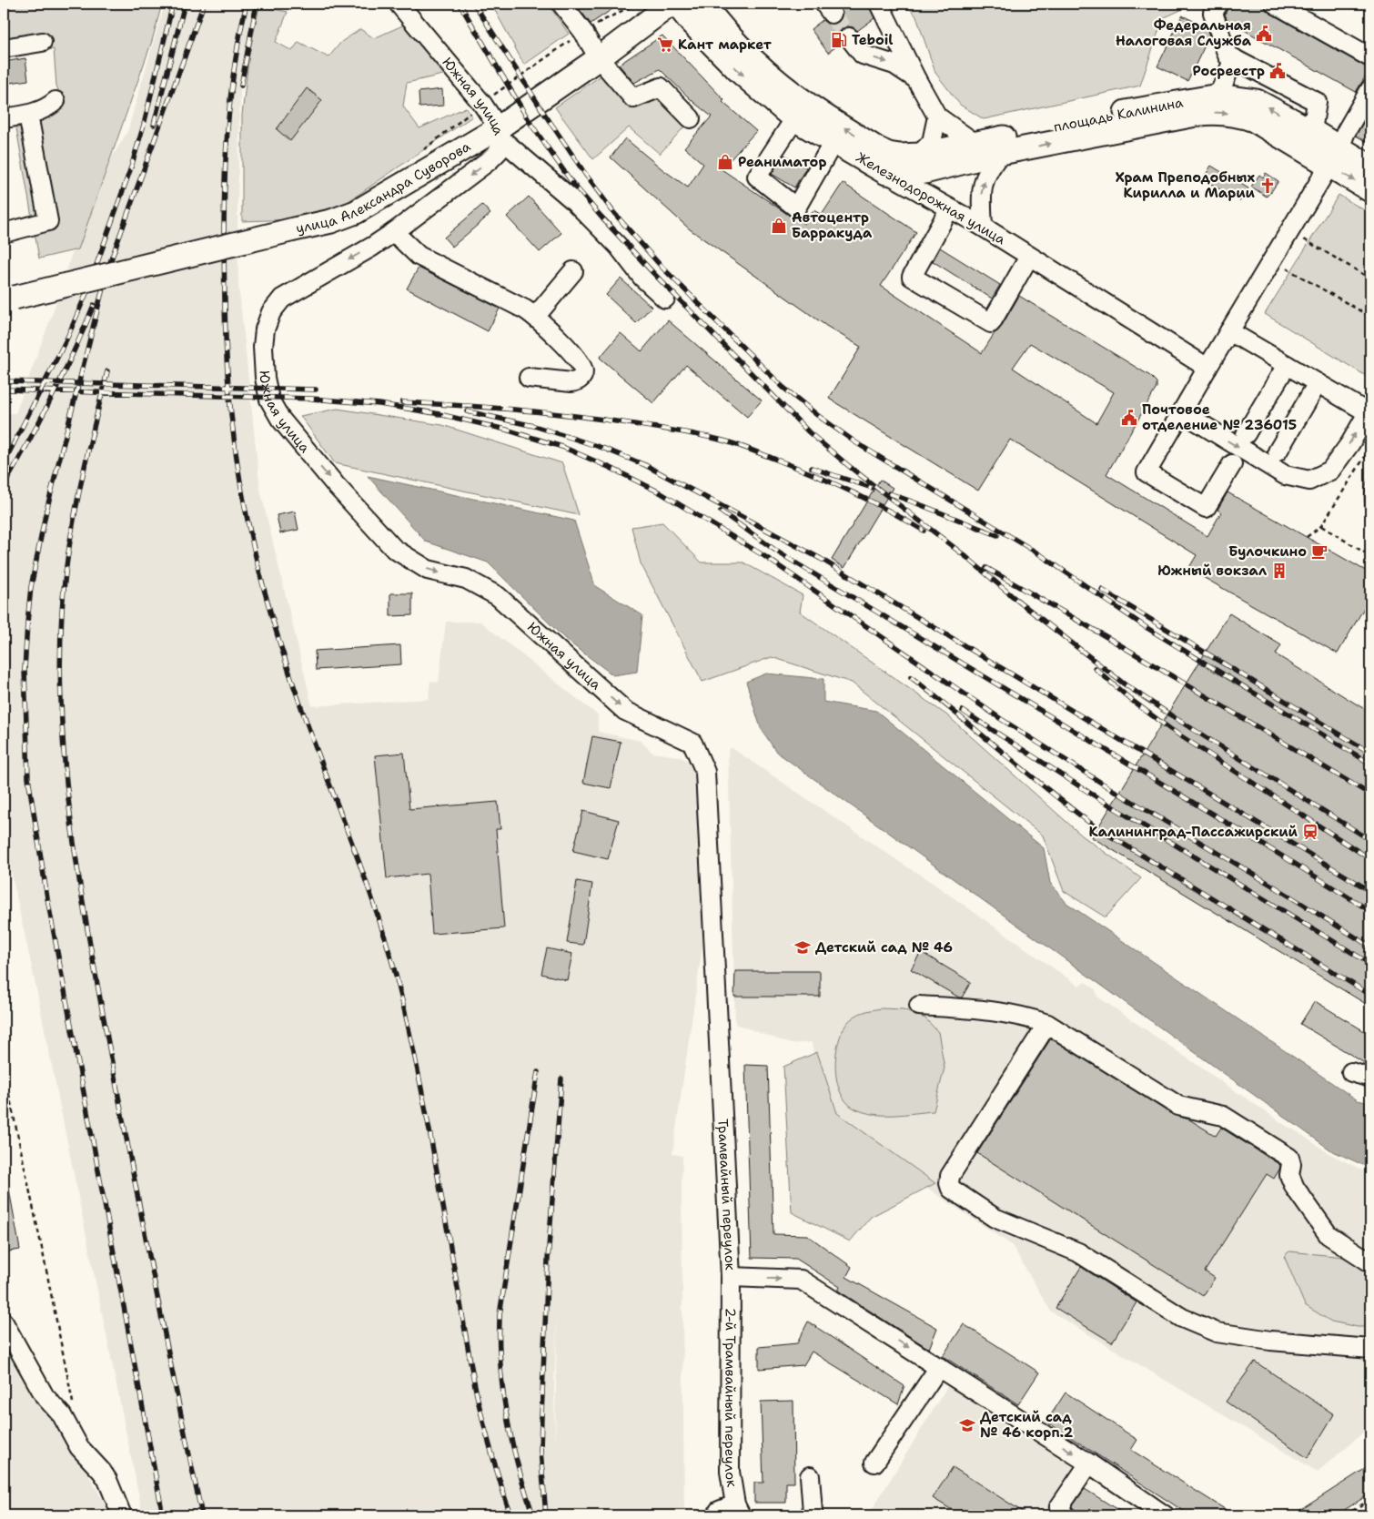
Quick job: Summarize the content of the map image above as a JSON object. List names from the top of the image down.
{
  "streets": {
    "main road": ["площадь Калинина", "улица Александра Суворова", "Железнодорожная улица"],
    "street": ["Южная улица", "Трамвайный переулок", "2-й Трамвайный переулок"]
  },
  "crossings": [
    ["Южная улица", "улица Александра Суворова"],
    ["Южная улица", "Трамвайный переулок"],
    ["площадь Калинина", "Железнодорожная улица"],
    ["Трамвайный переулок", "2-й Трамвайный переулок"]
  ],
  "one_way": ["Трамвайный переулок"],
  "places": {
    "public building": ["Федеральная Налоговая Служба", "Росреестр", "Почтовое отделение № 236015"],
    "fuel station": ["Teboil"],
    "supermarket": ["Кант маркет"],
    "shop": ["Реаниматор", "Автоцентр Барракуда"],
    "church": ["Храм Преподобных Кирилла и Марии"],
    "cafe": ["Булочкино"],
    "building": ["Южный вокзал"],
    "station": ["Калининград-Пассажирский"],
    "school or university": ["Детский сад № 46", "Детский сад № 46 корп.2"]
  }
}
